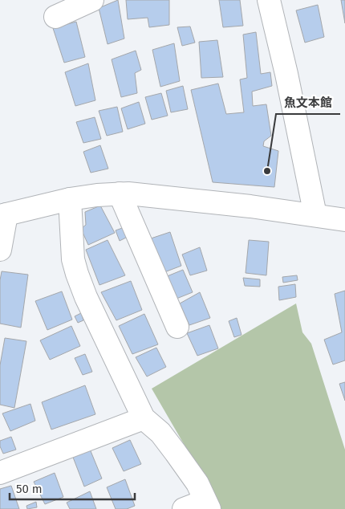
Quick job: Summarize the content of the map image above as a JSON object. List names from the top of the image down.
{
  "places": ["魚文本館"],
  "scale_bar": "50 m"
}
